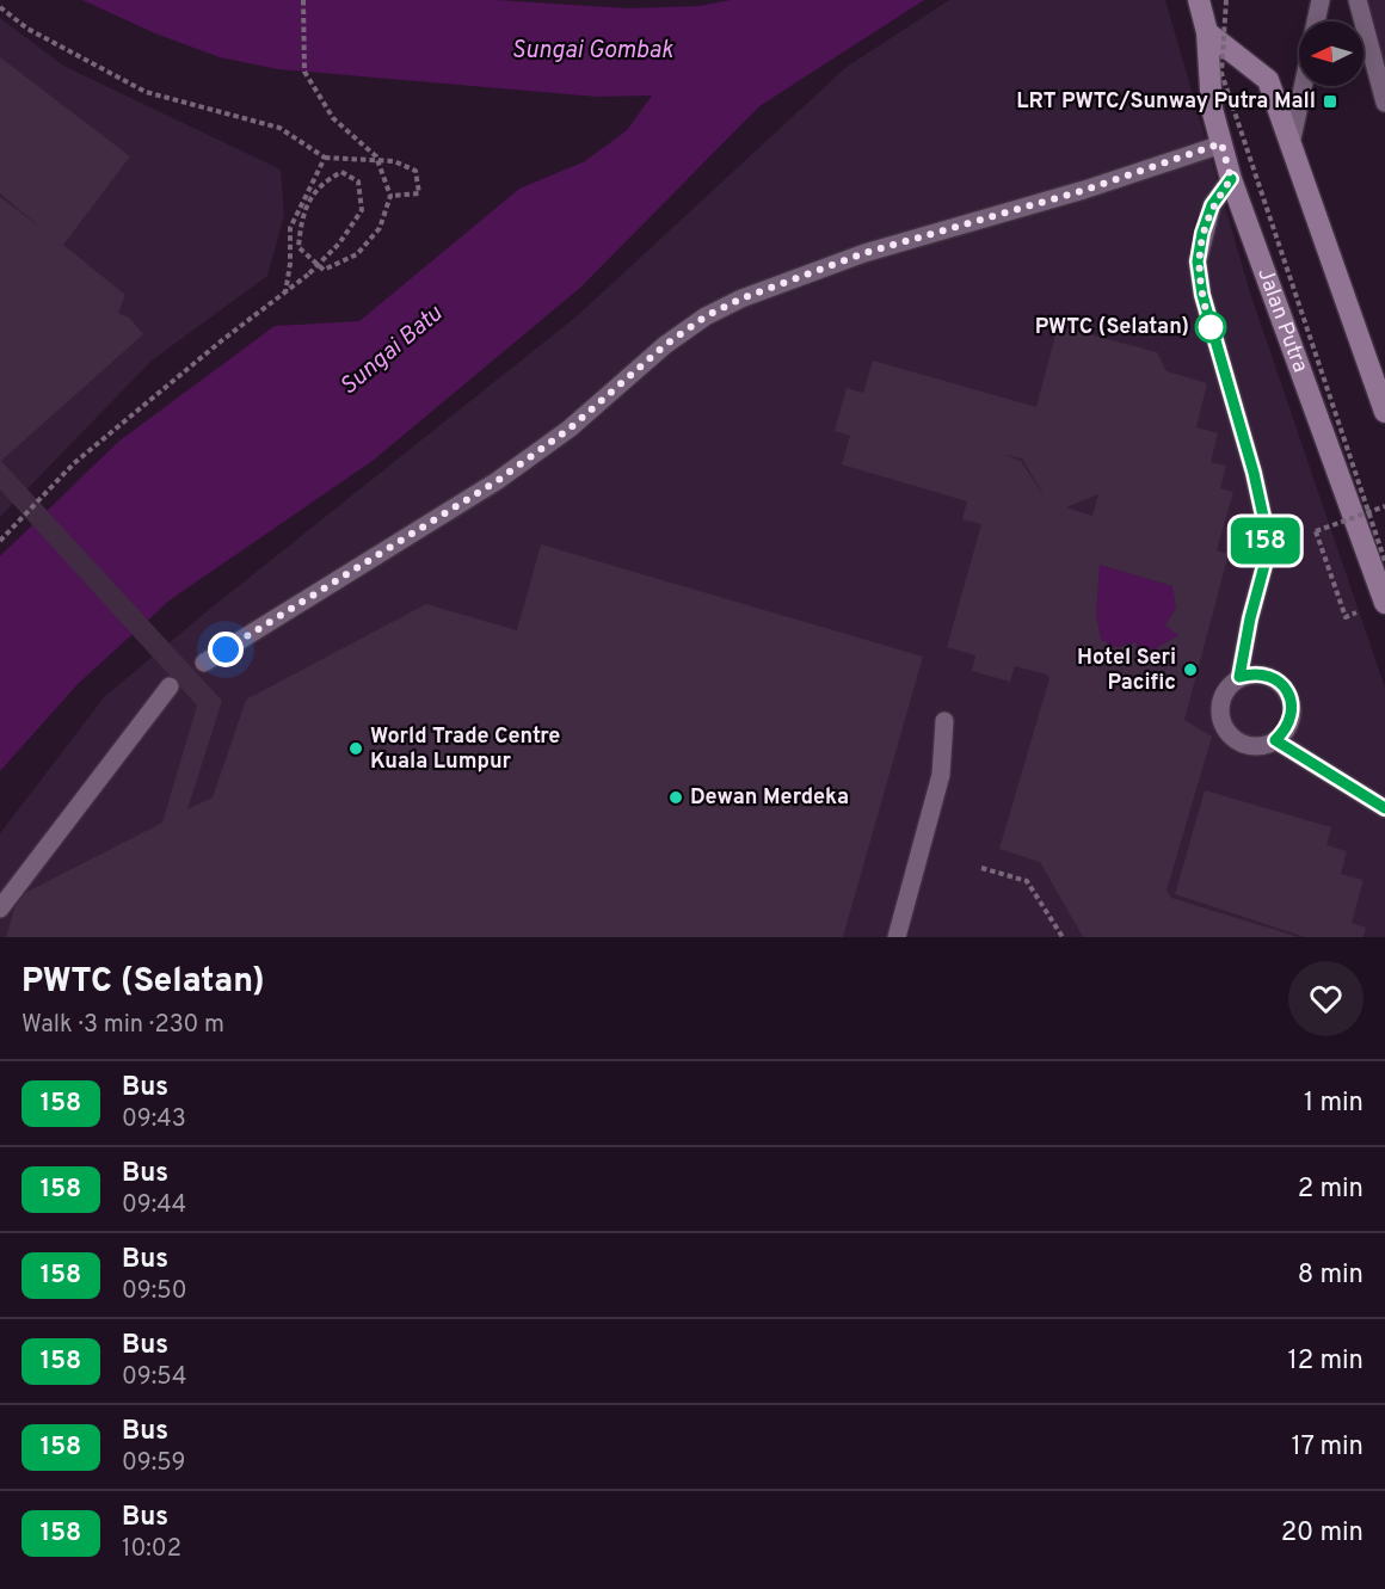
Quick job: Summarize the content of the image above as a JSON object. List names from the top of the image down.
{
  "streets": {
    "street": ["Jalan Putra"]
  },
  "water": ["Sungai Gombak", "Sungai Batu"],
  "places": {
    "transit": ["LRT PWTC/Sunway Putra Mall"],
    "other": [
      "PWTC (Selatan)",
      "Hotel Seri Pacific",
      "World Trade Centre Kuala Lumpur",
      "Dewan Merdeka"
    ]
  },
  "lines": ["bus line 158"],
  "north": "left",
  "page": {
    "on_map": "158",
    "heading": ["PWTC (Selatan)", "Walk · 3 min · 230 m"],
    "list": [
      {
        "mark": "158",
        "name": "Bus",
        "note": "09:43",
        "value": "1 min"
      },
      {
        "mark": "158",
        "name": "Bus",
        "note": "09:44",
        "value": "2 min"
      },
      {
        "mark": "158",
        "name": "Bus",
        "note": "09:50",
        "value": "8 min"
      },
      {
        "mark": "158",
        "name": "Bus",
        "note": "09:54",
        "value": "12 min"
      },
      {
        "mark": "158",
        "name": "Bus",
        "note": "09:59",
        "value": "17 min"
      },
      {
        "mark": "158",
        "name": "Bus",
        "note": "10:02",
        "value": "20 min"
      }
    ]
  }
}
